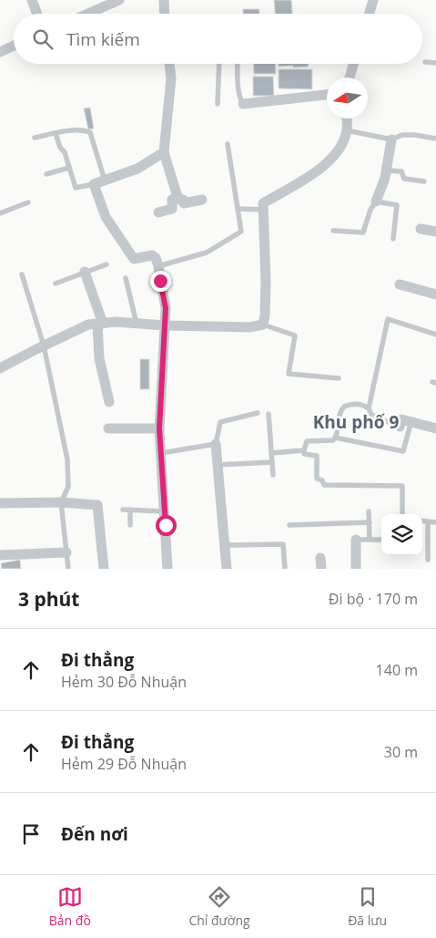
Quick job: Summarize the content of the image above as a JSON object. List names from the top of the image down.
{
  "districts": ["Khu phố 9"],
  "north": "left",
  "page": {
    "search": "Tìm kiếm",
    "heading": ["3 phút", "Đi bộ · 170 m"],
    "list": [
      ["Đi thẳng", "Hẻm 30 Đỗ Nhuận", "140 m"],
      ["Đi thẳng", "Hẻm 29 Đỗ Nhuận", "30 m"],
      "Đến nơi"
    ],
    "nav": ["Bản đồ", "Chỉ đường", "Đã lưu"]
  }
}
